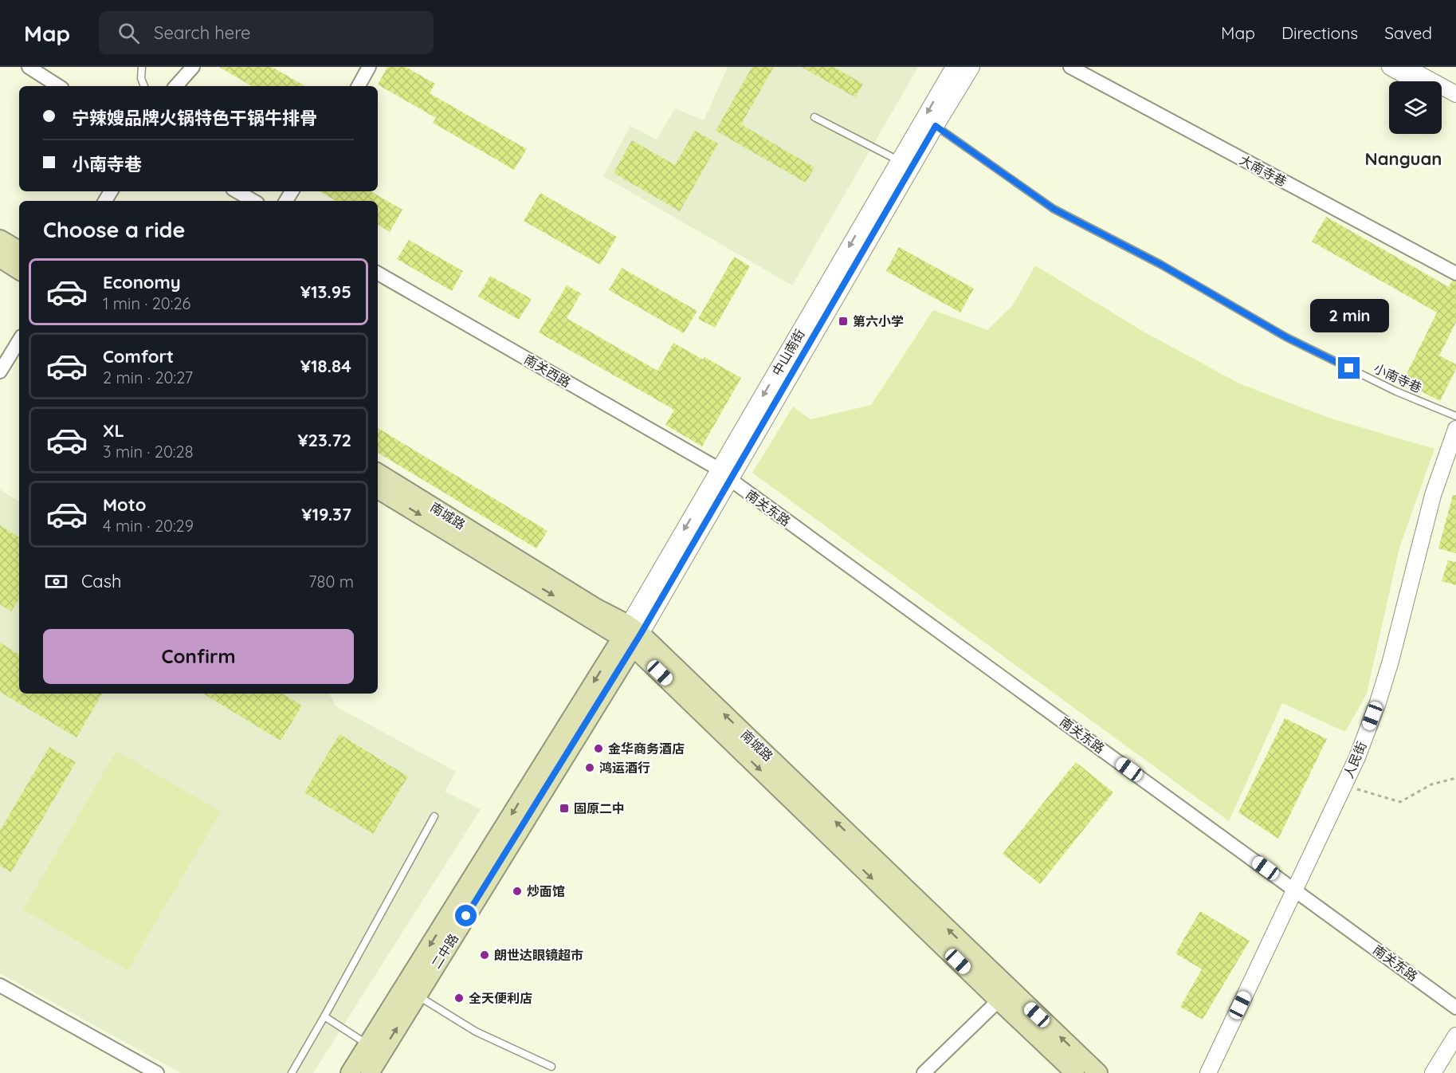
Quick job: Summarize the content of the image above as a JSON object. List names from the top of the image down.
{
  "streets": {
    "main road": ["南城路", "二中路"],
    "street": [
      "大南寺巷",
      "中山南街",
      "南关西路",
      "南关东路",
      "人民街"
    ],
    "lane": ["小南寺巷"]
  },
  "crossings": [
    ["中山南街", "南关西路"],
    ["中山南街", "小南寺巷"],
    ["中山南街", "南关东路"],
    ["中山南街", "南城路"],
    ["中山南街", "二中路"],
    ["南关西路", "南关东路"],
    ["南关东路", "人民街"],
    ["南城路", "二中路"]
  ],
  "districts": ["Nanguan"],
  "places": {
    "transit": ["第六小学", "固原二中"],
    "other": [
      "金华商务酒店",
      "鸿运酒行",
      "炒面馆",
      "朗世达眼镜超市",
      "全天便利店"
    ]
  },
  "page": {
    "header": "Map",
    "search": "Search here",
    "nav": ["Map", "Directions", "Saved"],
    "banner": ["宁辣嫂品牌火锅特色干锅牛排骨", "小南寺巷"],
    "heading": "Choose a ride",
    "list": [
      {
        "name": "Economy",
        "note": "1 min · 20:26",
        "value": "¥13.95"
      },
      {
        "name": "Comfort",
        "note": "2 min · 20:27",
        "value": "¥18.84"
      },
      {
        "name": "XL",
        "note": "3 min · 20:28",
        "value": "¥23.72"
      },
      {
        "name": "Moto",
        "note": "4 min · 20:29",
        "value": "¥19.37"
      }
    ],
    "bubble": "2 min",
    "pay": ["Cash", "780 m"],
    "buttons": "Confirm"
  }
}
